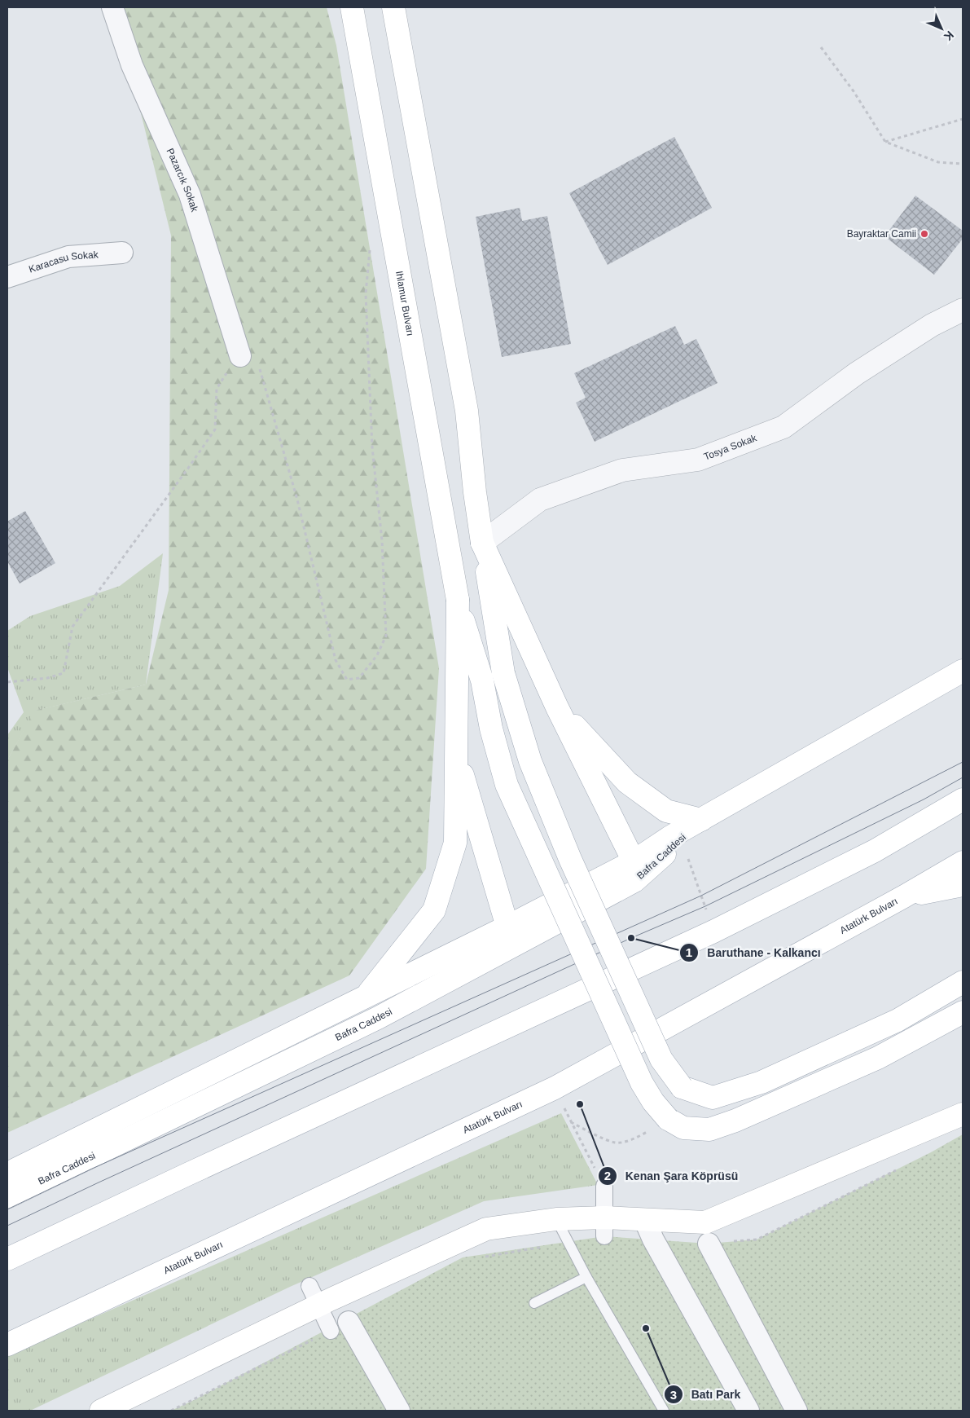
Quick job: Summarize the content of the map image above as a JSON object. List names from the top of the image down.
{
  "streets": {
    "main road": ["Ihlamur Bulvarı", "Bafra Caddesi", "Atatürk Bulvarı"],
    "street": ["Pazarcık Sokak", "Karacasu Sokak", "Tosya Sokak"]
  },
  "places": [
    "Bayraktar Camii",
    "Baruthane - Kalkancı",
    "Kenan Şara Köprüsü",
    "Batı Park"
  ],
  "north": "bottom right"
}
